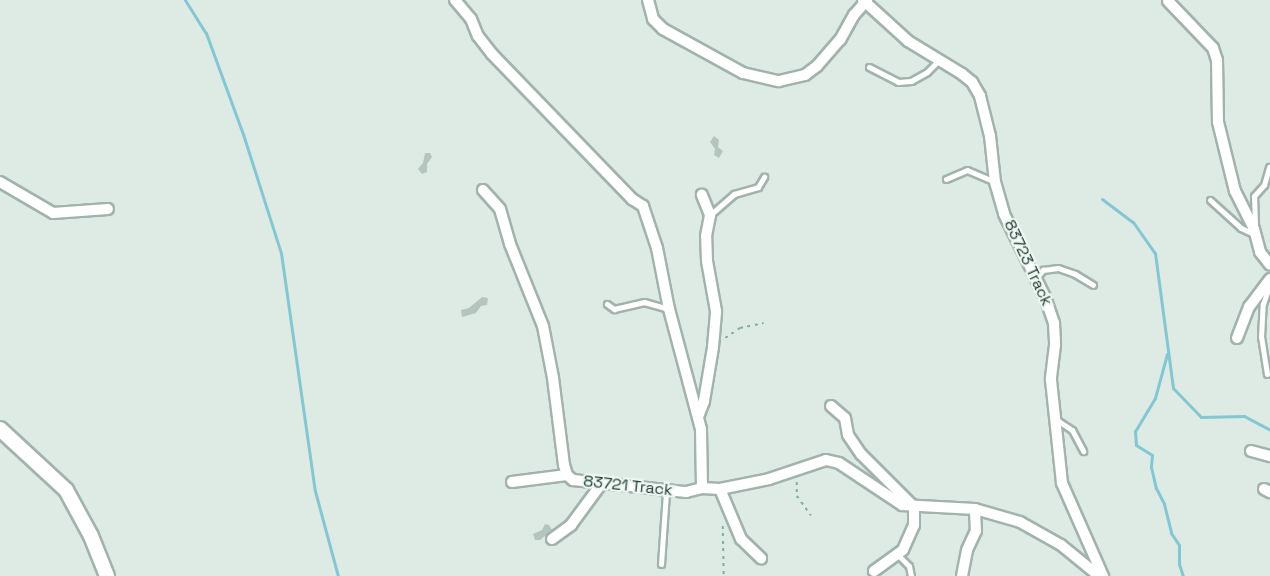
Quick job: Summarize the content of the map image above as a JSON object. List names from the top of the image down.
{
  "streets": {
    "street": ["83723 Track", "83721 Track"]
  },
  "crossings": [
    ["83723 Track", "83721 Track"]
  ]
}
